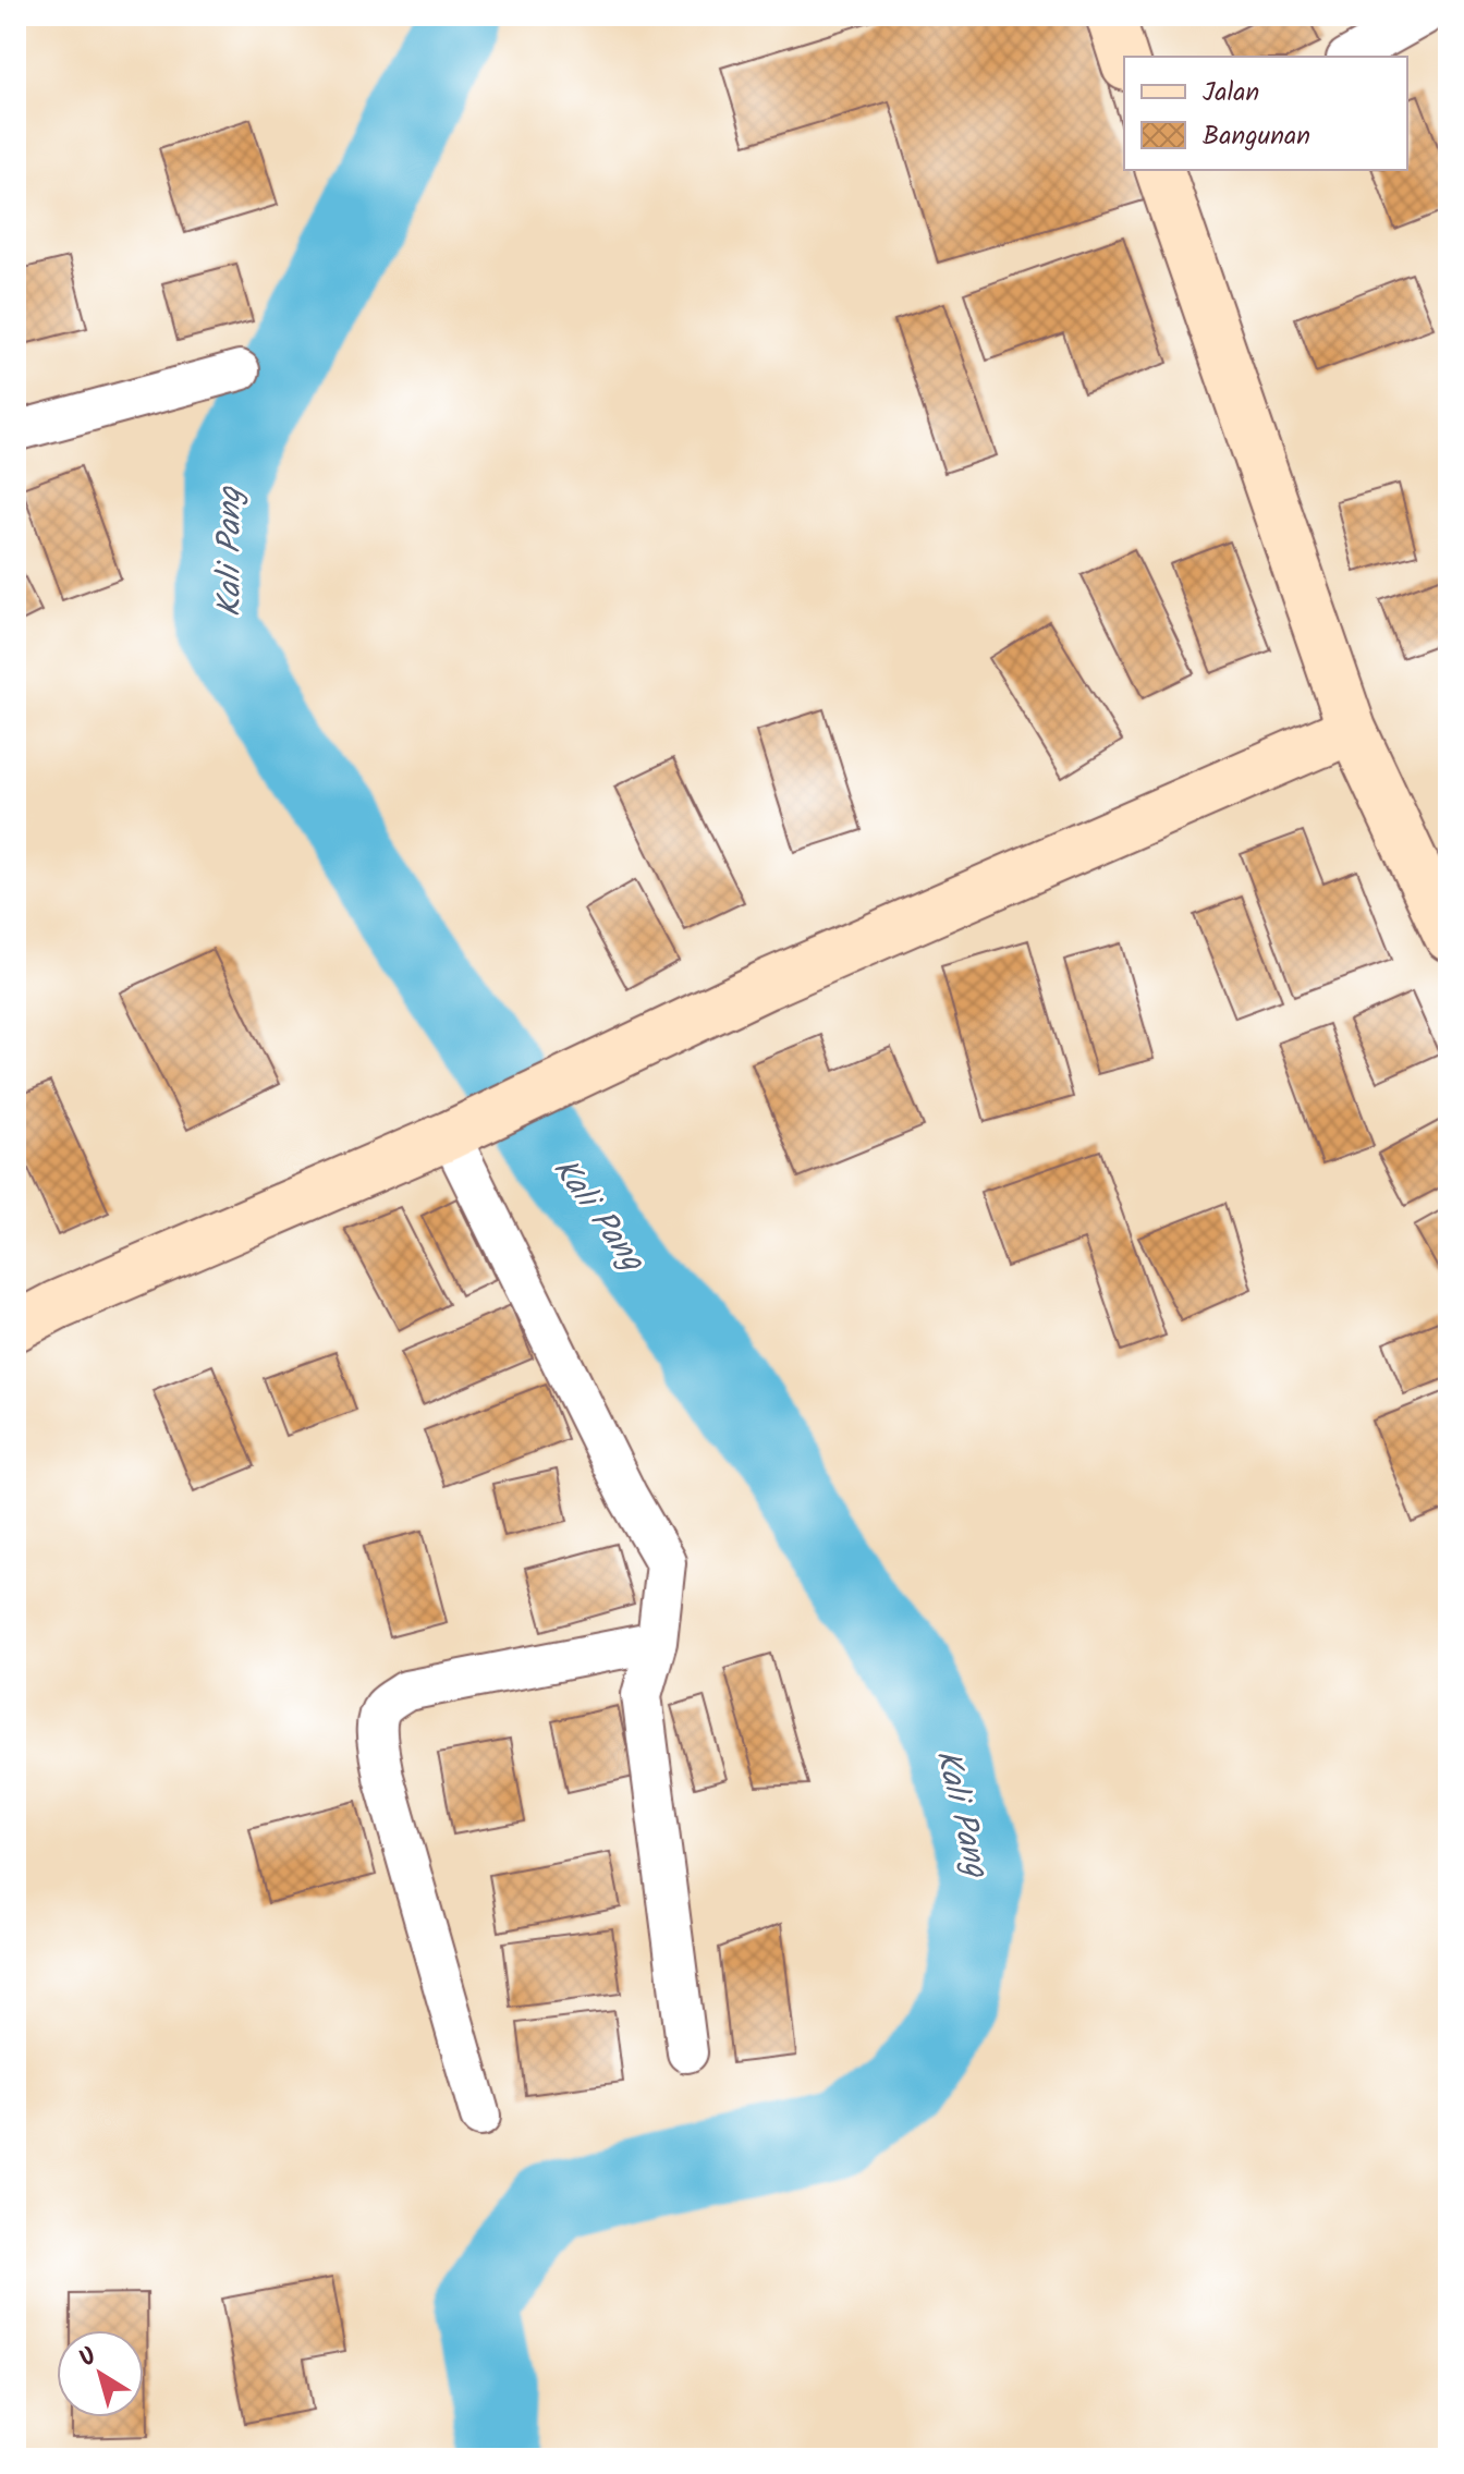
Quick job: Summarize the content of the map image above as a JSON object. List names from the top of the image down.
{
  "water": ["Kali Pang"],
  "legend": ["Jalan", "Bangunan"],
  "north": "top left"
}
